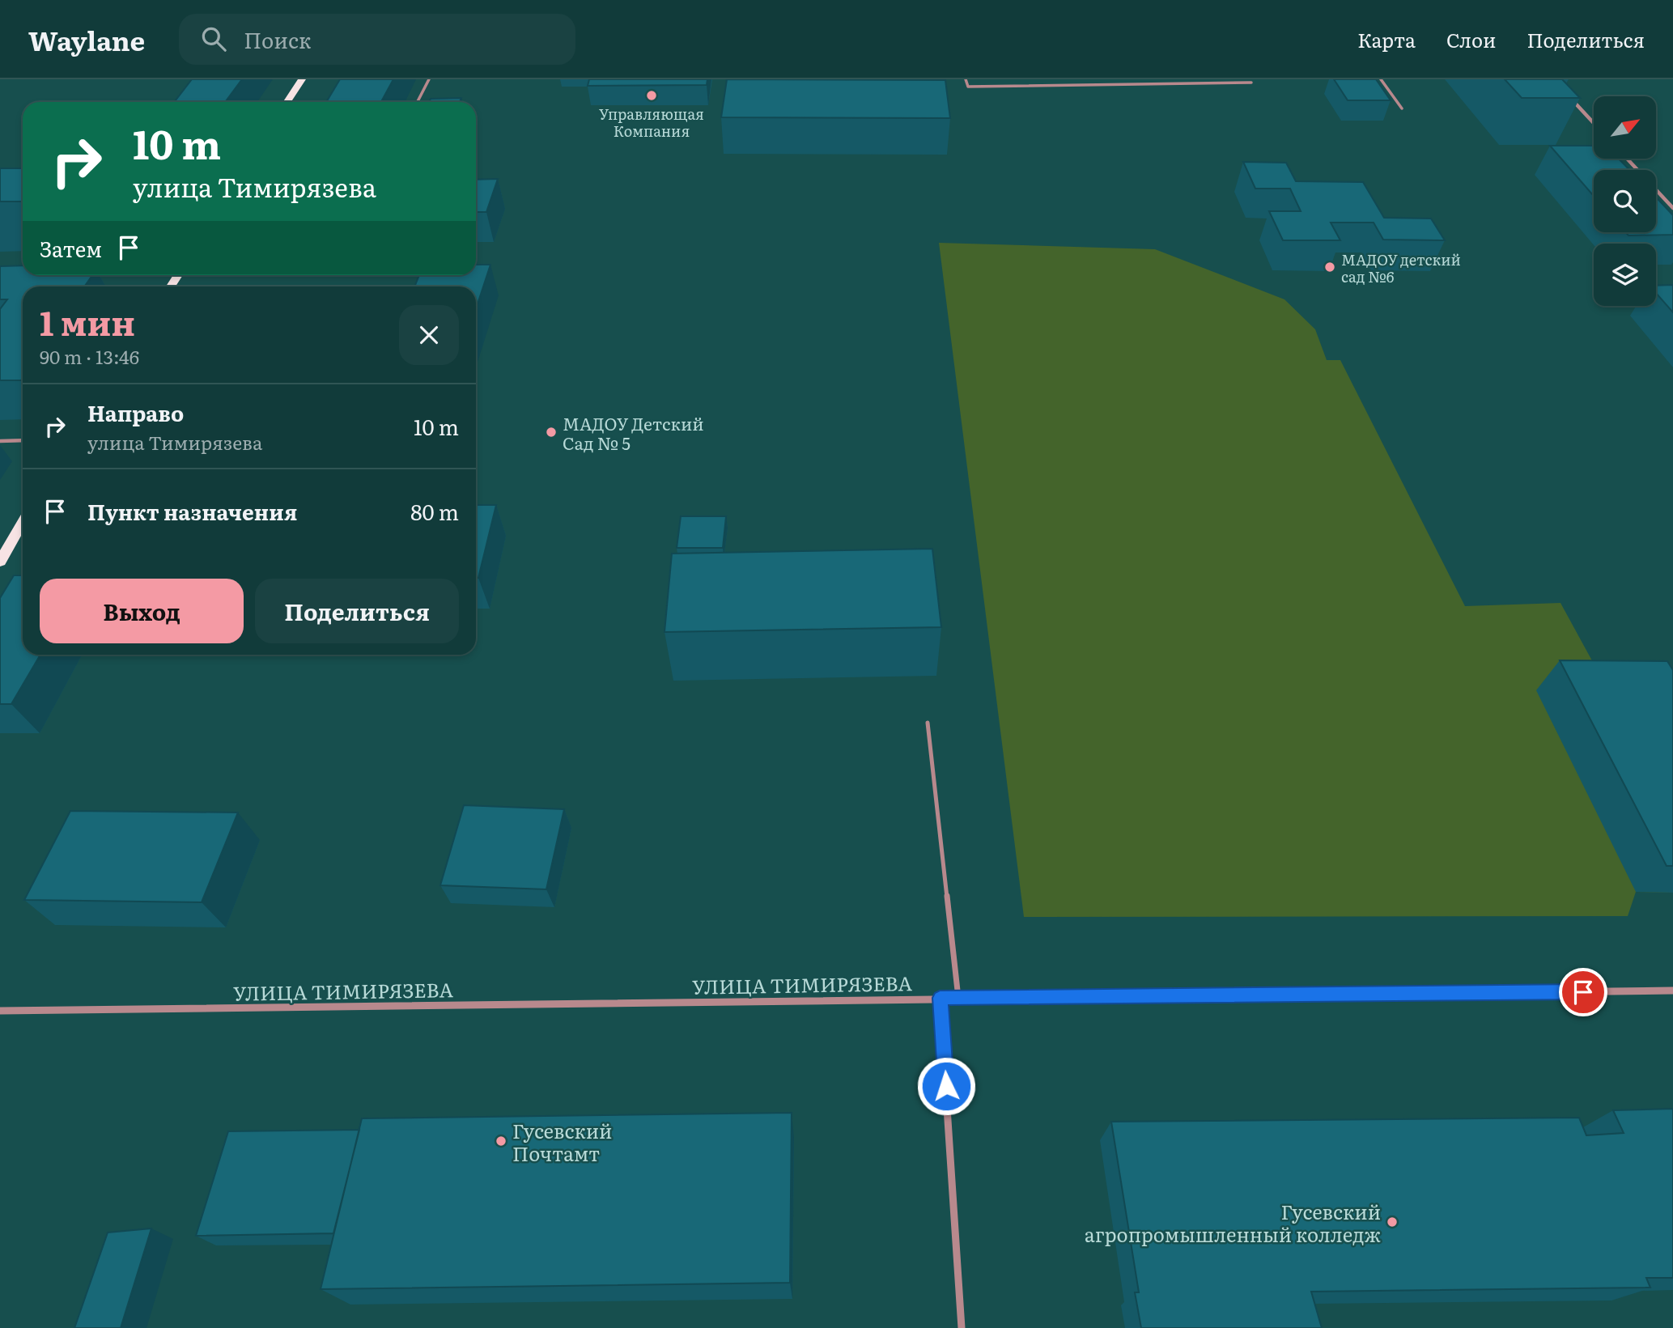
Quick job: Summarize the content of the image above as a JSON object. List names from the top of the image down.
{
  "streets": {
    "street": ["УЛИЦА ТИМИРЯЗЕВА"]
  },
  "places": [
    "Управляющая Компания",
    "МАДОУ детский сад №6",
    "МАДОУ Детский Сад № 5",
    "Гусевский Почтамт",
    "Гусевский агропромышленный колледж"
  ],
  "north": "top right",
  "page": {
    "header": "Waylane",
    "search": "Поиск",
    "nav": ["Карта", "Слои", "Поделиться"],
    "turn": ["10 m", "улица Тимирязева"],
    "then": "Затем",
    "heading": ["1 мин", "90 m · 13:46"],
    "list": [
      {
        "name": "Направо",
        "note": "улица Тимирязева",
        "value": "10 m"
      },
      {
        "name": "Пункт назначения",
        "value": "80 m"
      }
    ],
    "buttons": ["Выход", "Поделиться"]
  }
}
